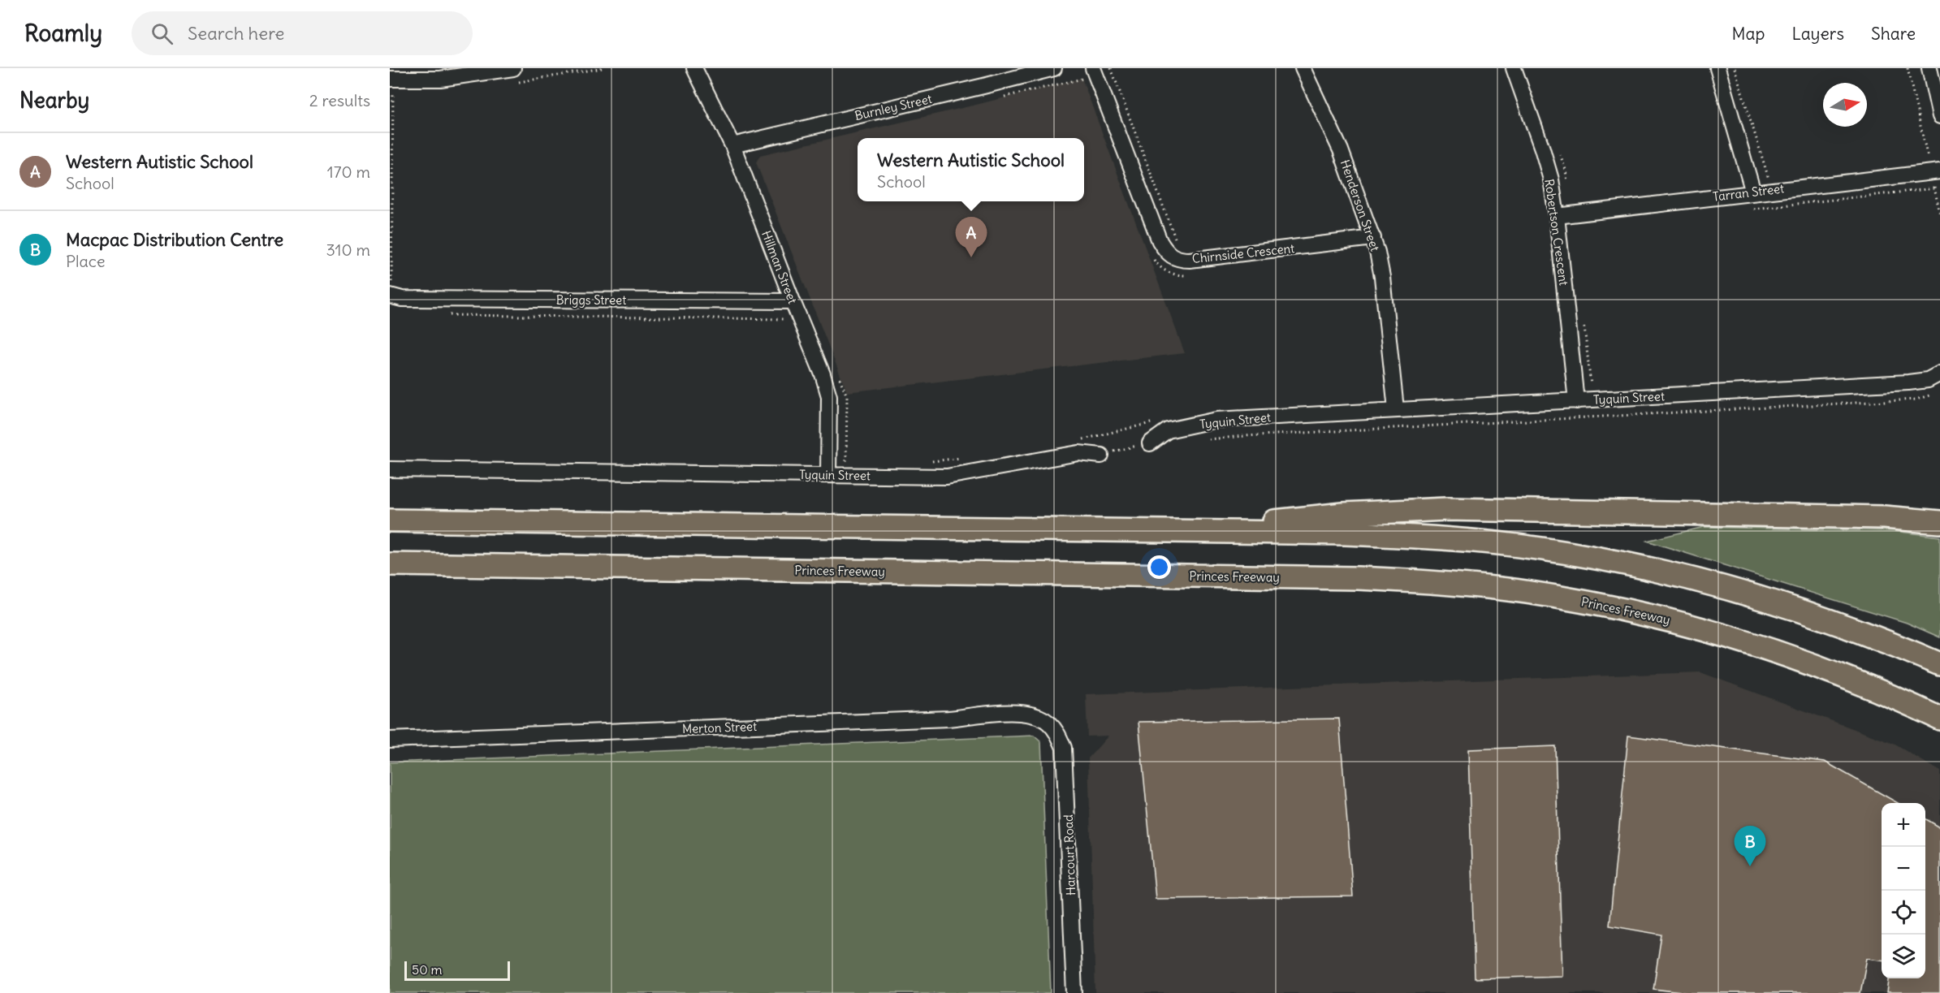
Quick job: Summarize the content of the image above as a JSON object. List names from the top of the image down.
{
  "streets": {
    "highway": ["Princes Freeway"],
    "street": [
      "Burnley Street",
      "Tarran Street",
      "Henderson Street",
      "Robertson Crescent",
      "Chirnside Crescent",
      "Hillman Street",
      "Briggs Street",
      "Tyquin Street",
      "Merton Street",
      "Harcourt Road"
    ]
  },
  "crossings": [
    ["Burnley Street", "Hillman Street"],
    ["Tarran Street", "Robertson Crescent"],
    ["Henderson Street", "Chirnside Crescent"],
    ["Henderson Street", "Tyquin Street"],
    ["Robertson Crescent", "Tyquin Street"],
    ["Hillman Street", "Briggs Street"],
    ["Hillman Street", "Tyquin Street"],
    ["Merton Street", "Harcourt Road"]
  ],
  "scale_bar": "50 m",
  "north": "right",
  "page": {
    "header": "Roamly",
    "search": "Search here",
    "nav": ["Map", "Layers", "Share"],
    "heading": ["Nearby", "2 results"],
    "list": [
      {
        "mark": "A",
        "name": "Western Autistic School",
        "note": "School",
        "value": "170 m"
      },
      {
        "mark": "B",
        "name": "Macpac Distribution Centre",
        "note": "Place",
        "value": "310 m"
      }
    ],
    "popup": ["Western Autistic School", "School"],
    "pins": ["A", "B"],
    "map_buttons": ["+", "−"],
    "scale": "50 m"
  }
}
